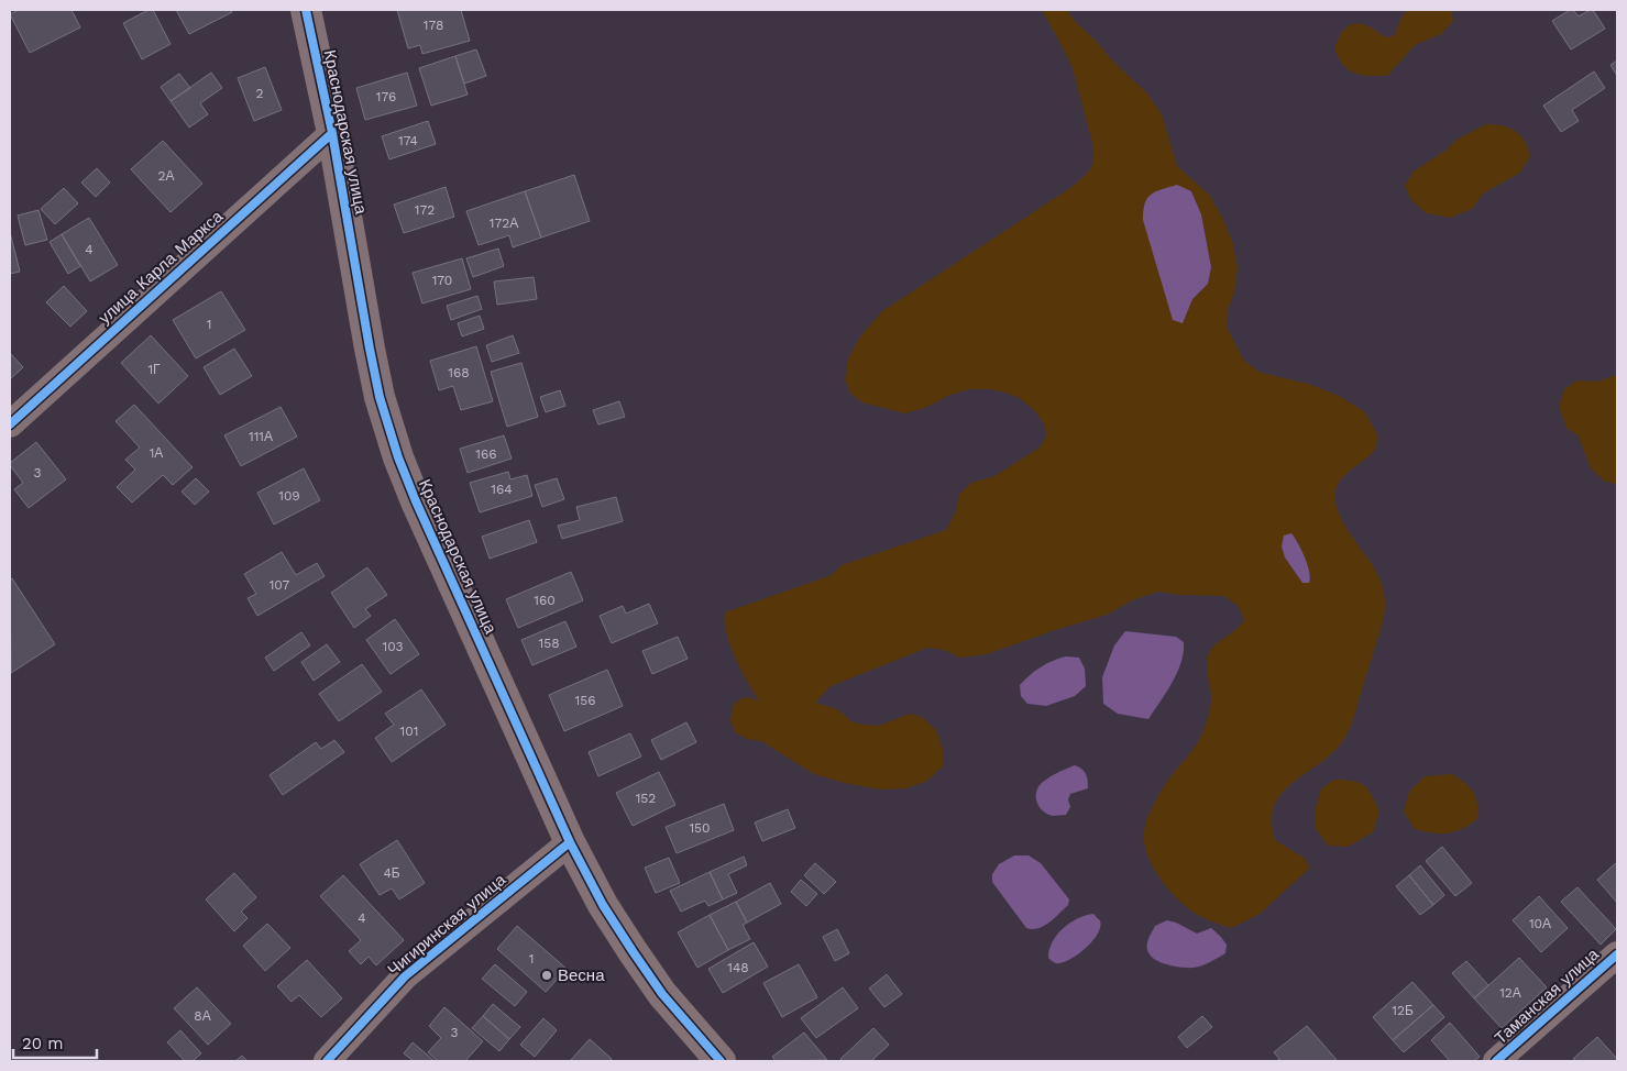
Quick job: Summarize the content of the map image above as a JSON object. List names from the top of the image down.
{
  "streets": {
    "street": [
      "Краснодарская улица",
      "улица Карла Маркса",
      "Чигиринская улица",
      "Таманская улица"
    ]
  },
  "crossings": [
    ["Краснодарская улица", "улица Карла Маркса"],
    ["Краснодарская улица", "Чигиринская улица"]
  ],
  "places": ["Весна"],
  "house_numbers": [
    "178",
    "2",
    "176",
    "174",
    "2А",
    "172",
    "172А",
    "4",
    "170",
    "1",
    "1Г",
    "168",
    "111А",
    "1А",
    "166",
    "3",
    "164",
    "109",
    "107",
    "160",
    "158",
    "103",
    "156",
    "101",
    "152",
    "150",
    "4Б",
    "4",
    "10А",
    "1",
    "148",
    "12А",
    "12Б",
    "8А",
    "3"
  ],
  "scale_bar": "20 m"
}
